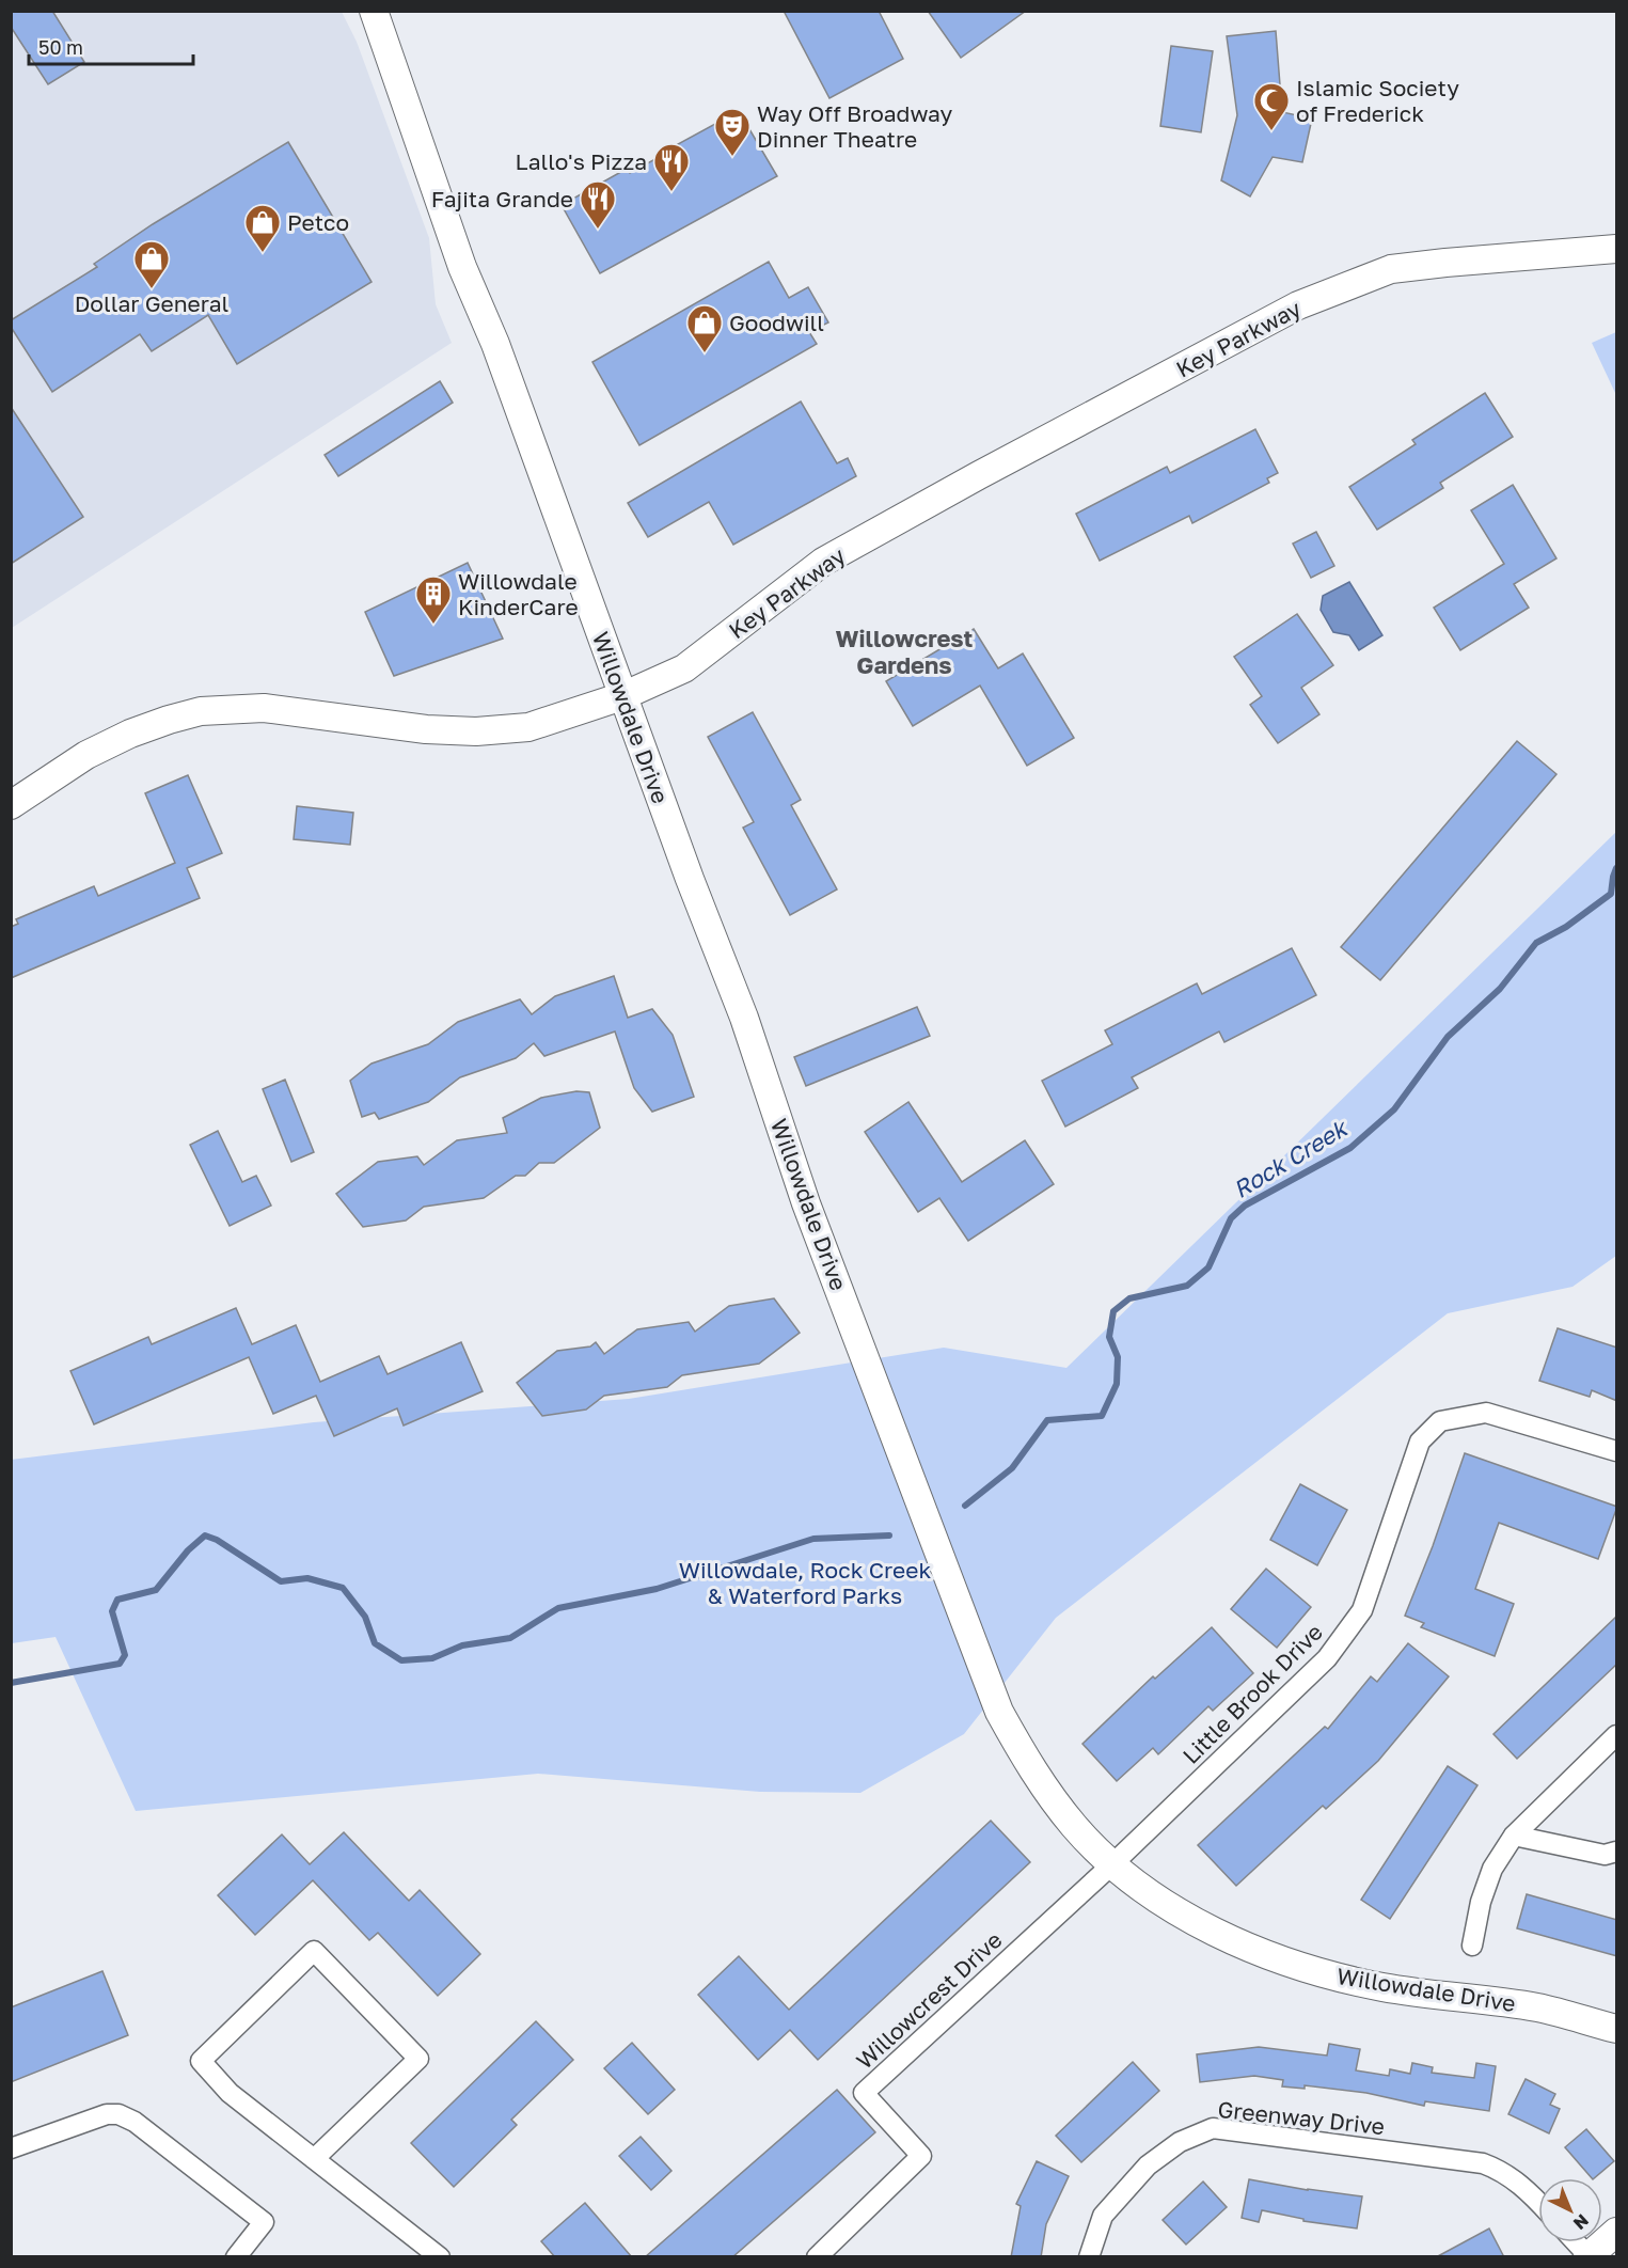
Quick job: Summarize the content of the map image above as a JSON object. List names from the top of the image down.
{
  "streets": {
    "street": [
      "Key Parkway",
      "Willowdale Drive",
      "Little Brook Drive",
      "Willowcrest Drive",
      "Greenway Drive"
    ]
  },
  "crossings": [
    ["Key Parkway", "Willowdale Drive"],
    ["Willowdale Drive", "Little Brook Drive"],
    ["Willowdale Drive", "Willowcrest Drive"],
    ["Little Brook Drive", "Willowcrest Drive"]
  ],
  "districts": ["Willowcrest Gardens"],
  "water": ["Rock Creek"],
  "parks": ["Willowdale, Rock Creek & Waterford Parks"],
  "places": {
    "mosque": ["Islamic Society of Frederick"],
    "theatre": ["Way Off Broadway Dinner Theatre"],
    "restaurant": ["Lallo's Pizza", "Fajita Grande"],
    "shop": ["Petco", "Dollar General", "Goodwill"],
    "building": ["Willowdale KinderCare"]
  },
  "scale_bar": "50 m",
  "north": "bottom right"
}
